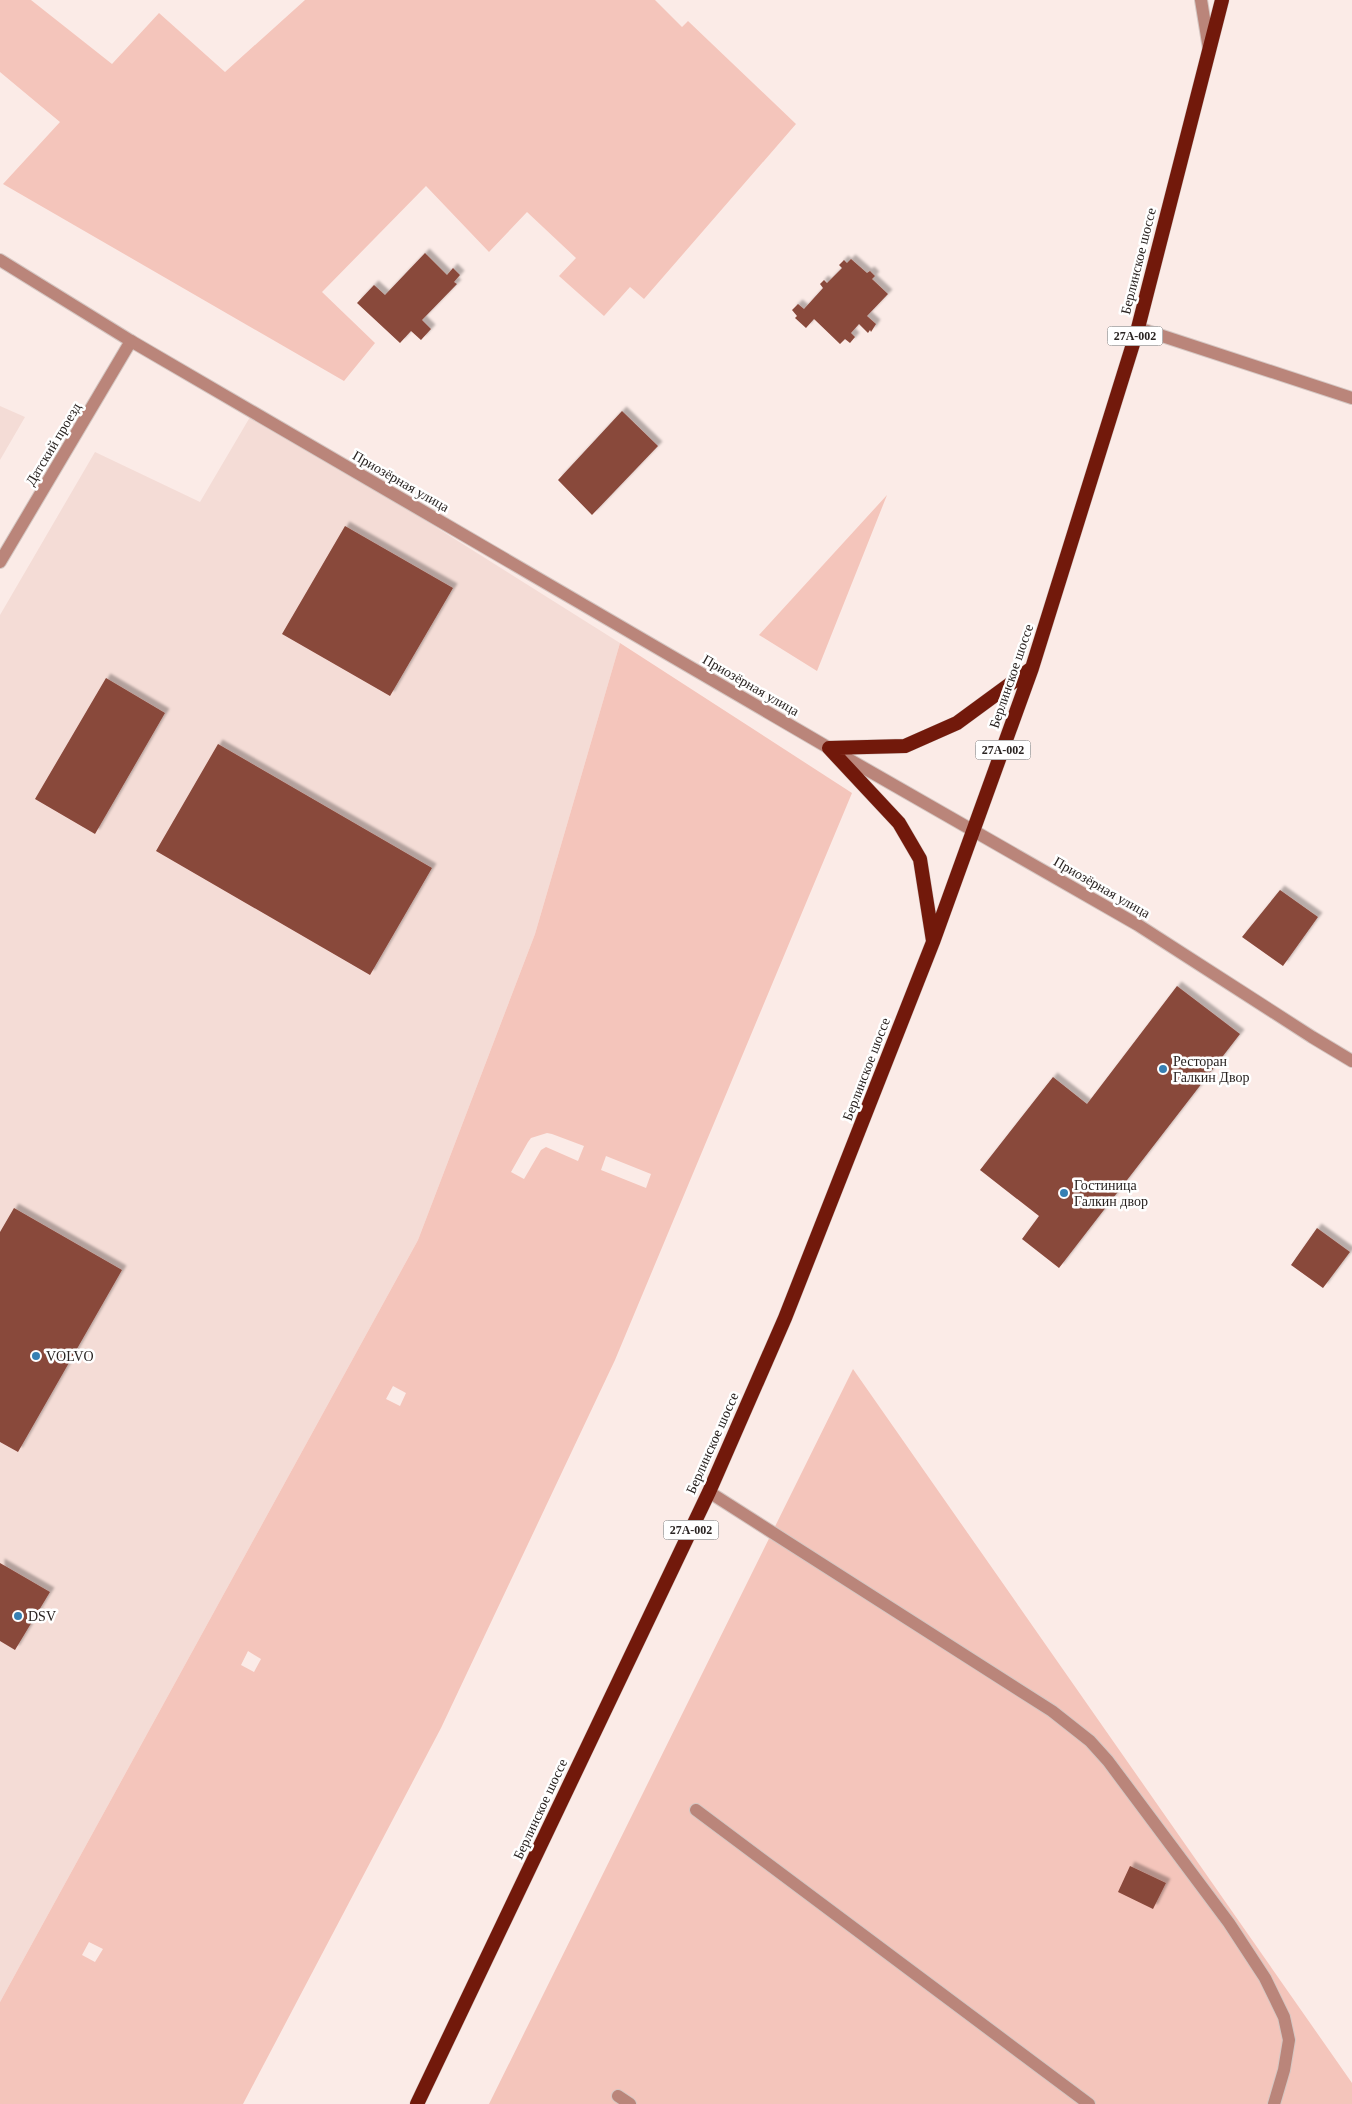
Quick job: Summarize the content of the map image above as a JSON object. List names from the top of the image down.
{
  "streets": {
    "highway": ["Берлинское шоссе", "27А-002"],
    "street": ["Датский проезд", "Приозёрная улица"]
  },
  "crossings": [
    ["Берлинское шоссе", "Приозёрная улица"],
    ["Датский проезд", "Приозёрная улица"]
  ],
  "places": [
    "Ресторан Галкин Двор",
    "Гостиница Галкин двор",
    "VOLVO",
    "DSV"
  ]
}
